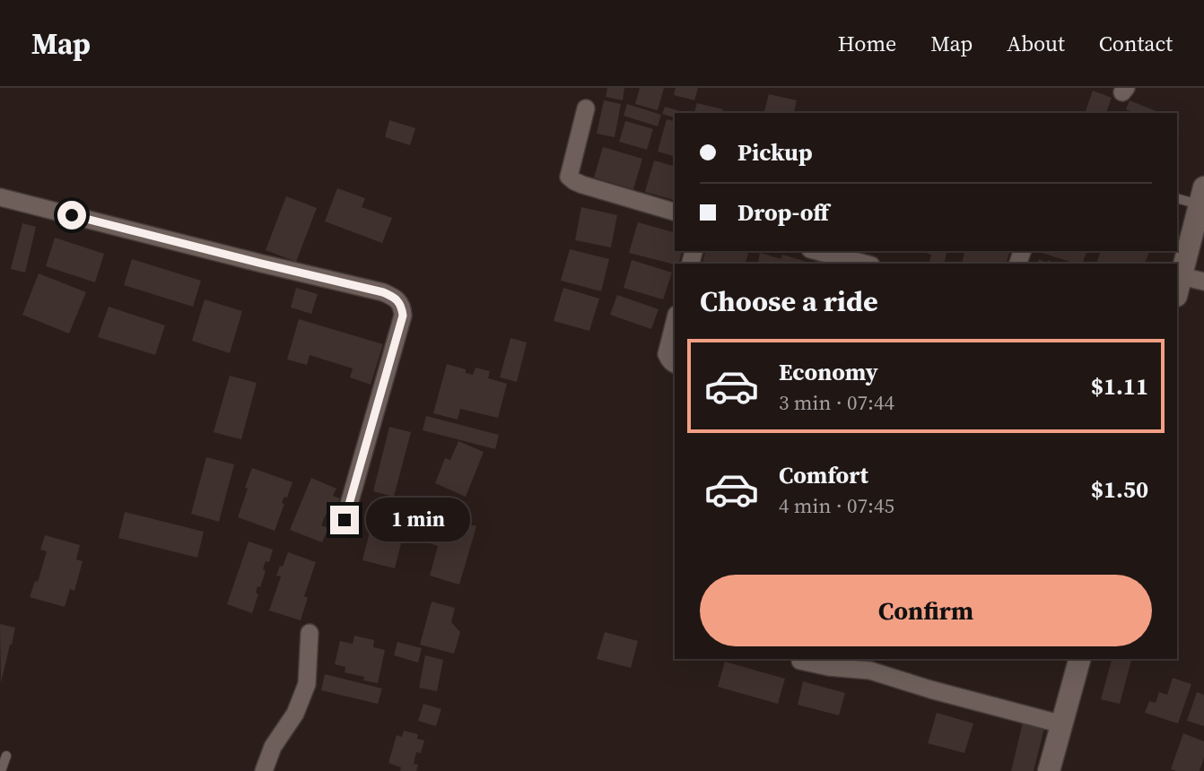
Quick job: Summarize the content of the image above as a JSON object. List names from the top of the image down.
{
  "page": {
    "header": "Map",
    "nav": [
      "Home",
      "Map",
      "About",
      "Contact"
    ],
    "banner": ["Pickup", "Drop-off"],
    "heading": "Choose a ride",
    "list": [
      {
        "name": "Economy",
        "note": "3 min · 07:44",
        "value": "$1.11"
      },
      {
        "name": "Comfort",
        "note": "4 min · 07:45",
        "value": "$1.50"
      }
    ],
    "bubble": "1 min",
    "buttons": "Confirm"
  }
}
